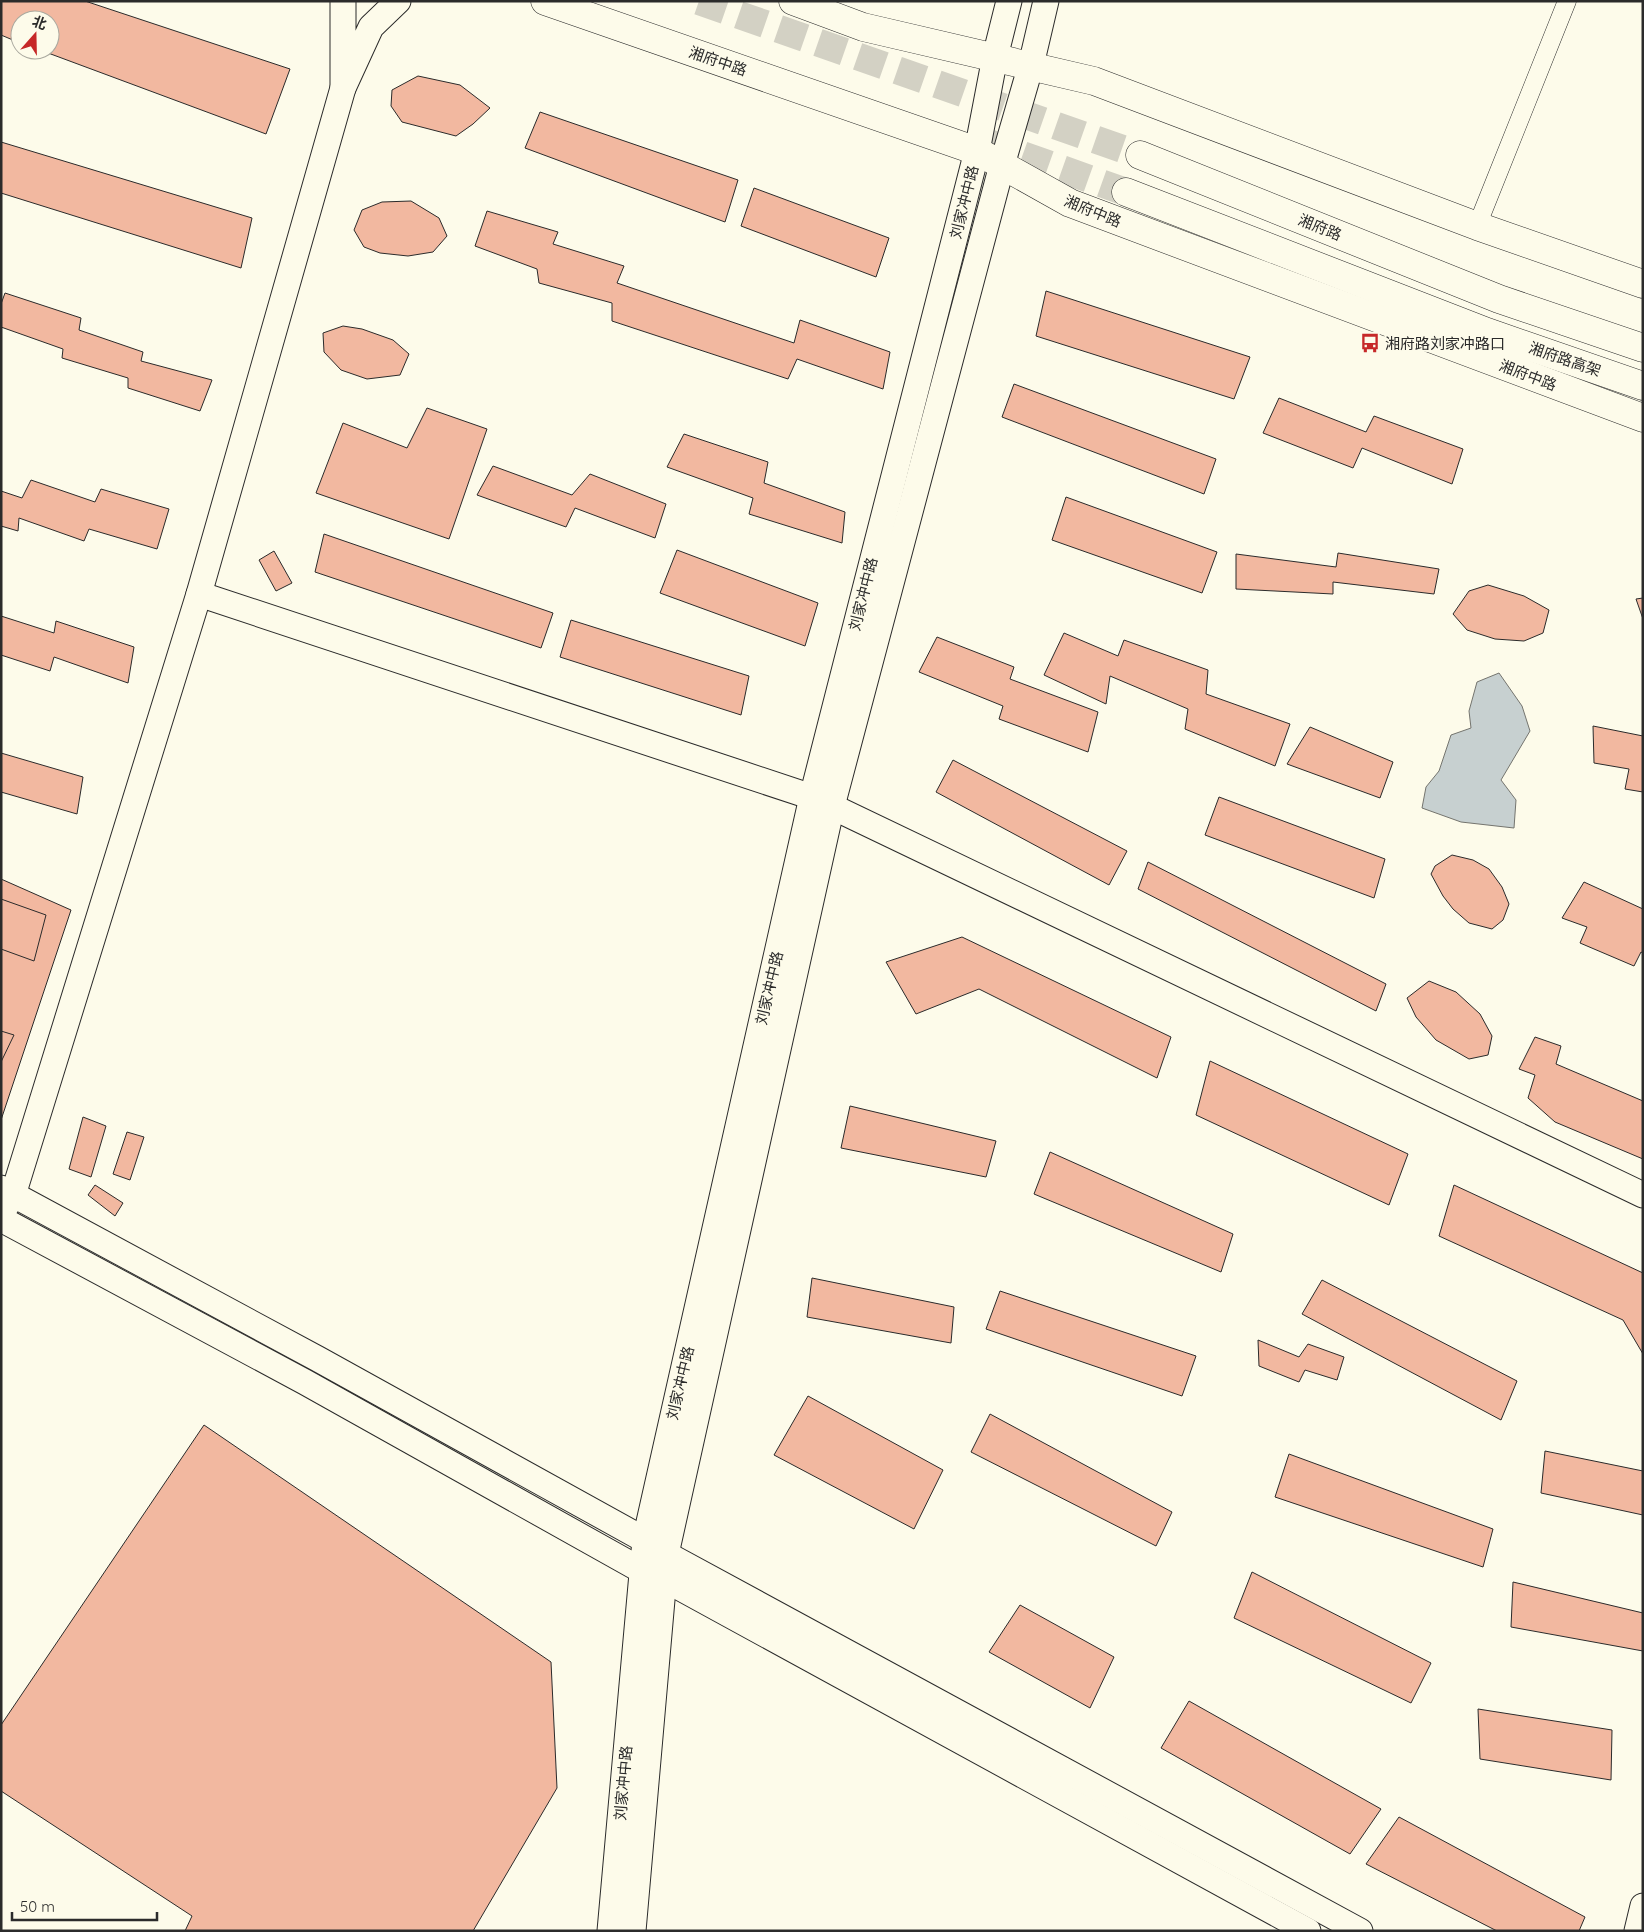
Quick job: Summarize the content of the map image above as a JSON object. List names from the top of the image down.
{
  "streets": {
    "main road": [
      "湘府中路",
      "刘家冲中路",
      "湘府路",
      "湘府路高架"
    ]
  },
  "crossings": [
    ["湘府中路", "刘家冲中路"]
  ],
  "places": {
    "bus stop": ["湘府路刘家冲路口"]
  },
  "scale_bar": "50 m",
  "north": "top"
}
